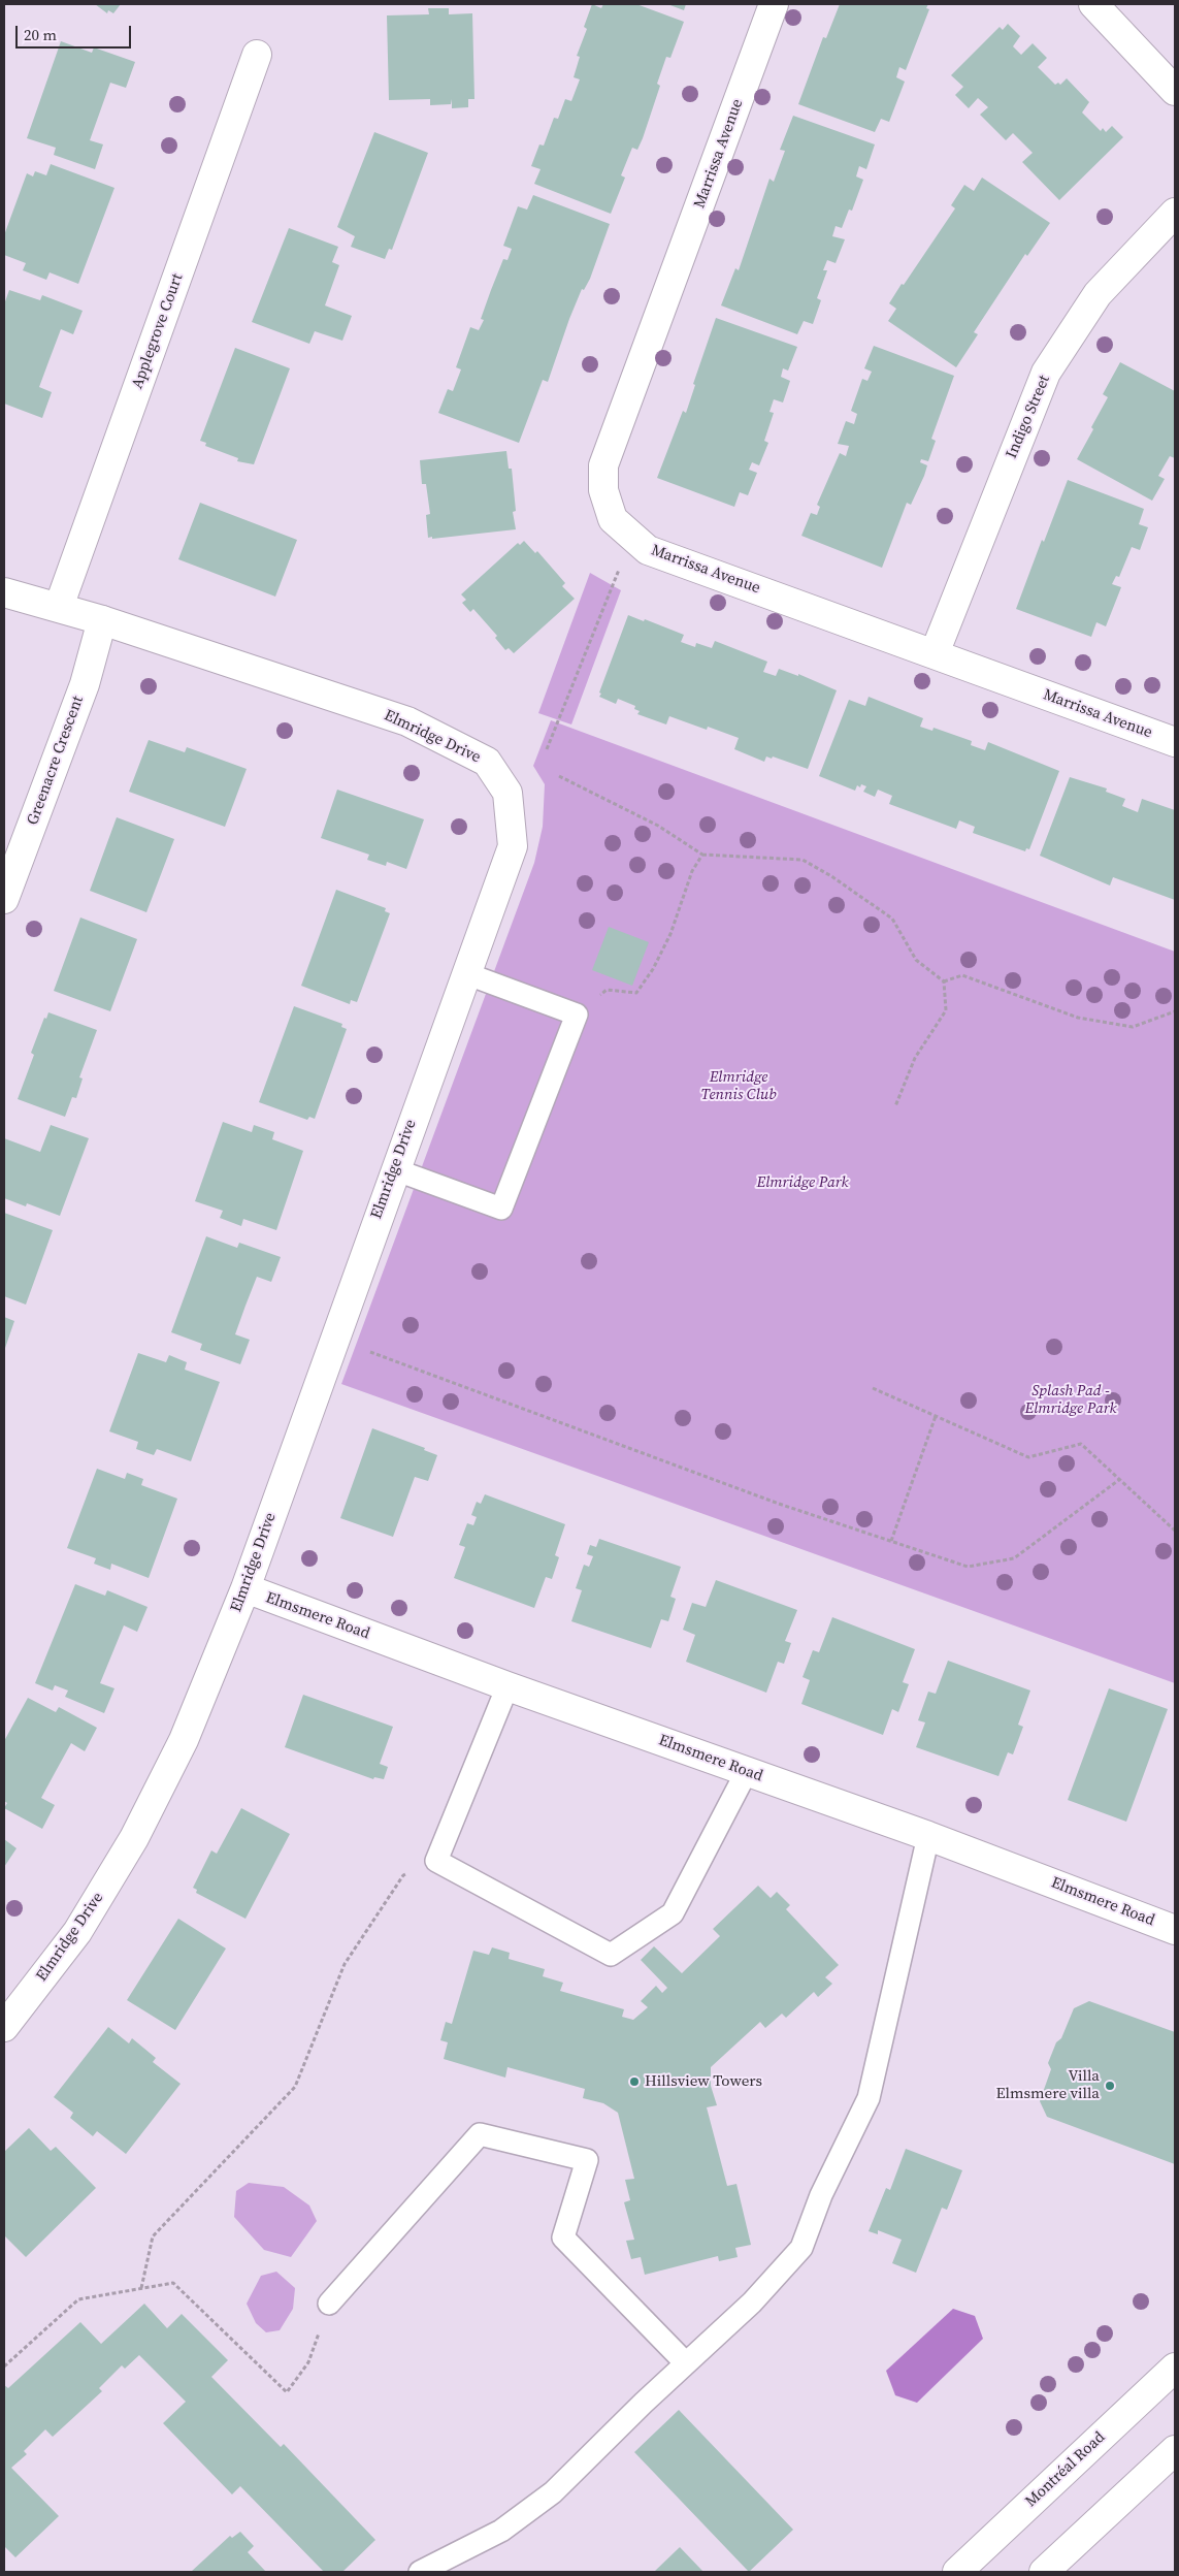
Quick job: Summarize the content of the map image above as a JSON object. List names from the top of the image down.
{
  "streets": {
    "street": [
      "Marrissa Avenue",
      "Applegrove Court",
      "Indigo Street",
      "Elmridge Drive",
      "Greenacre Crescent",
      "Elmsmere Road",
      "Montréal Road"
    ]
  },
  "crossings": [
    ["Marrissa Avenue", "Indigo Street"],
    ["Applegrove Court", "Elmridge Drive"],
    ["Elmridge Drive", "Greenacre Crescent"],
    ["Elmridge Drive", "Elmsmere Road"]
  ],
  "parks": ["Elmridge Tennis Club", "Elmridge Park", "Splash Pad - Elmridge Park"],
  "places": ["Hillsview Towers", "Villa Elmsmere villa"],
  "scale_bar": "20 m"
}
